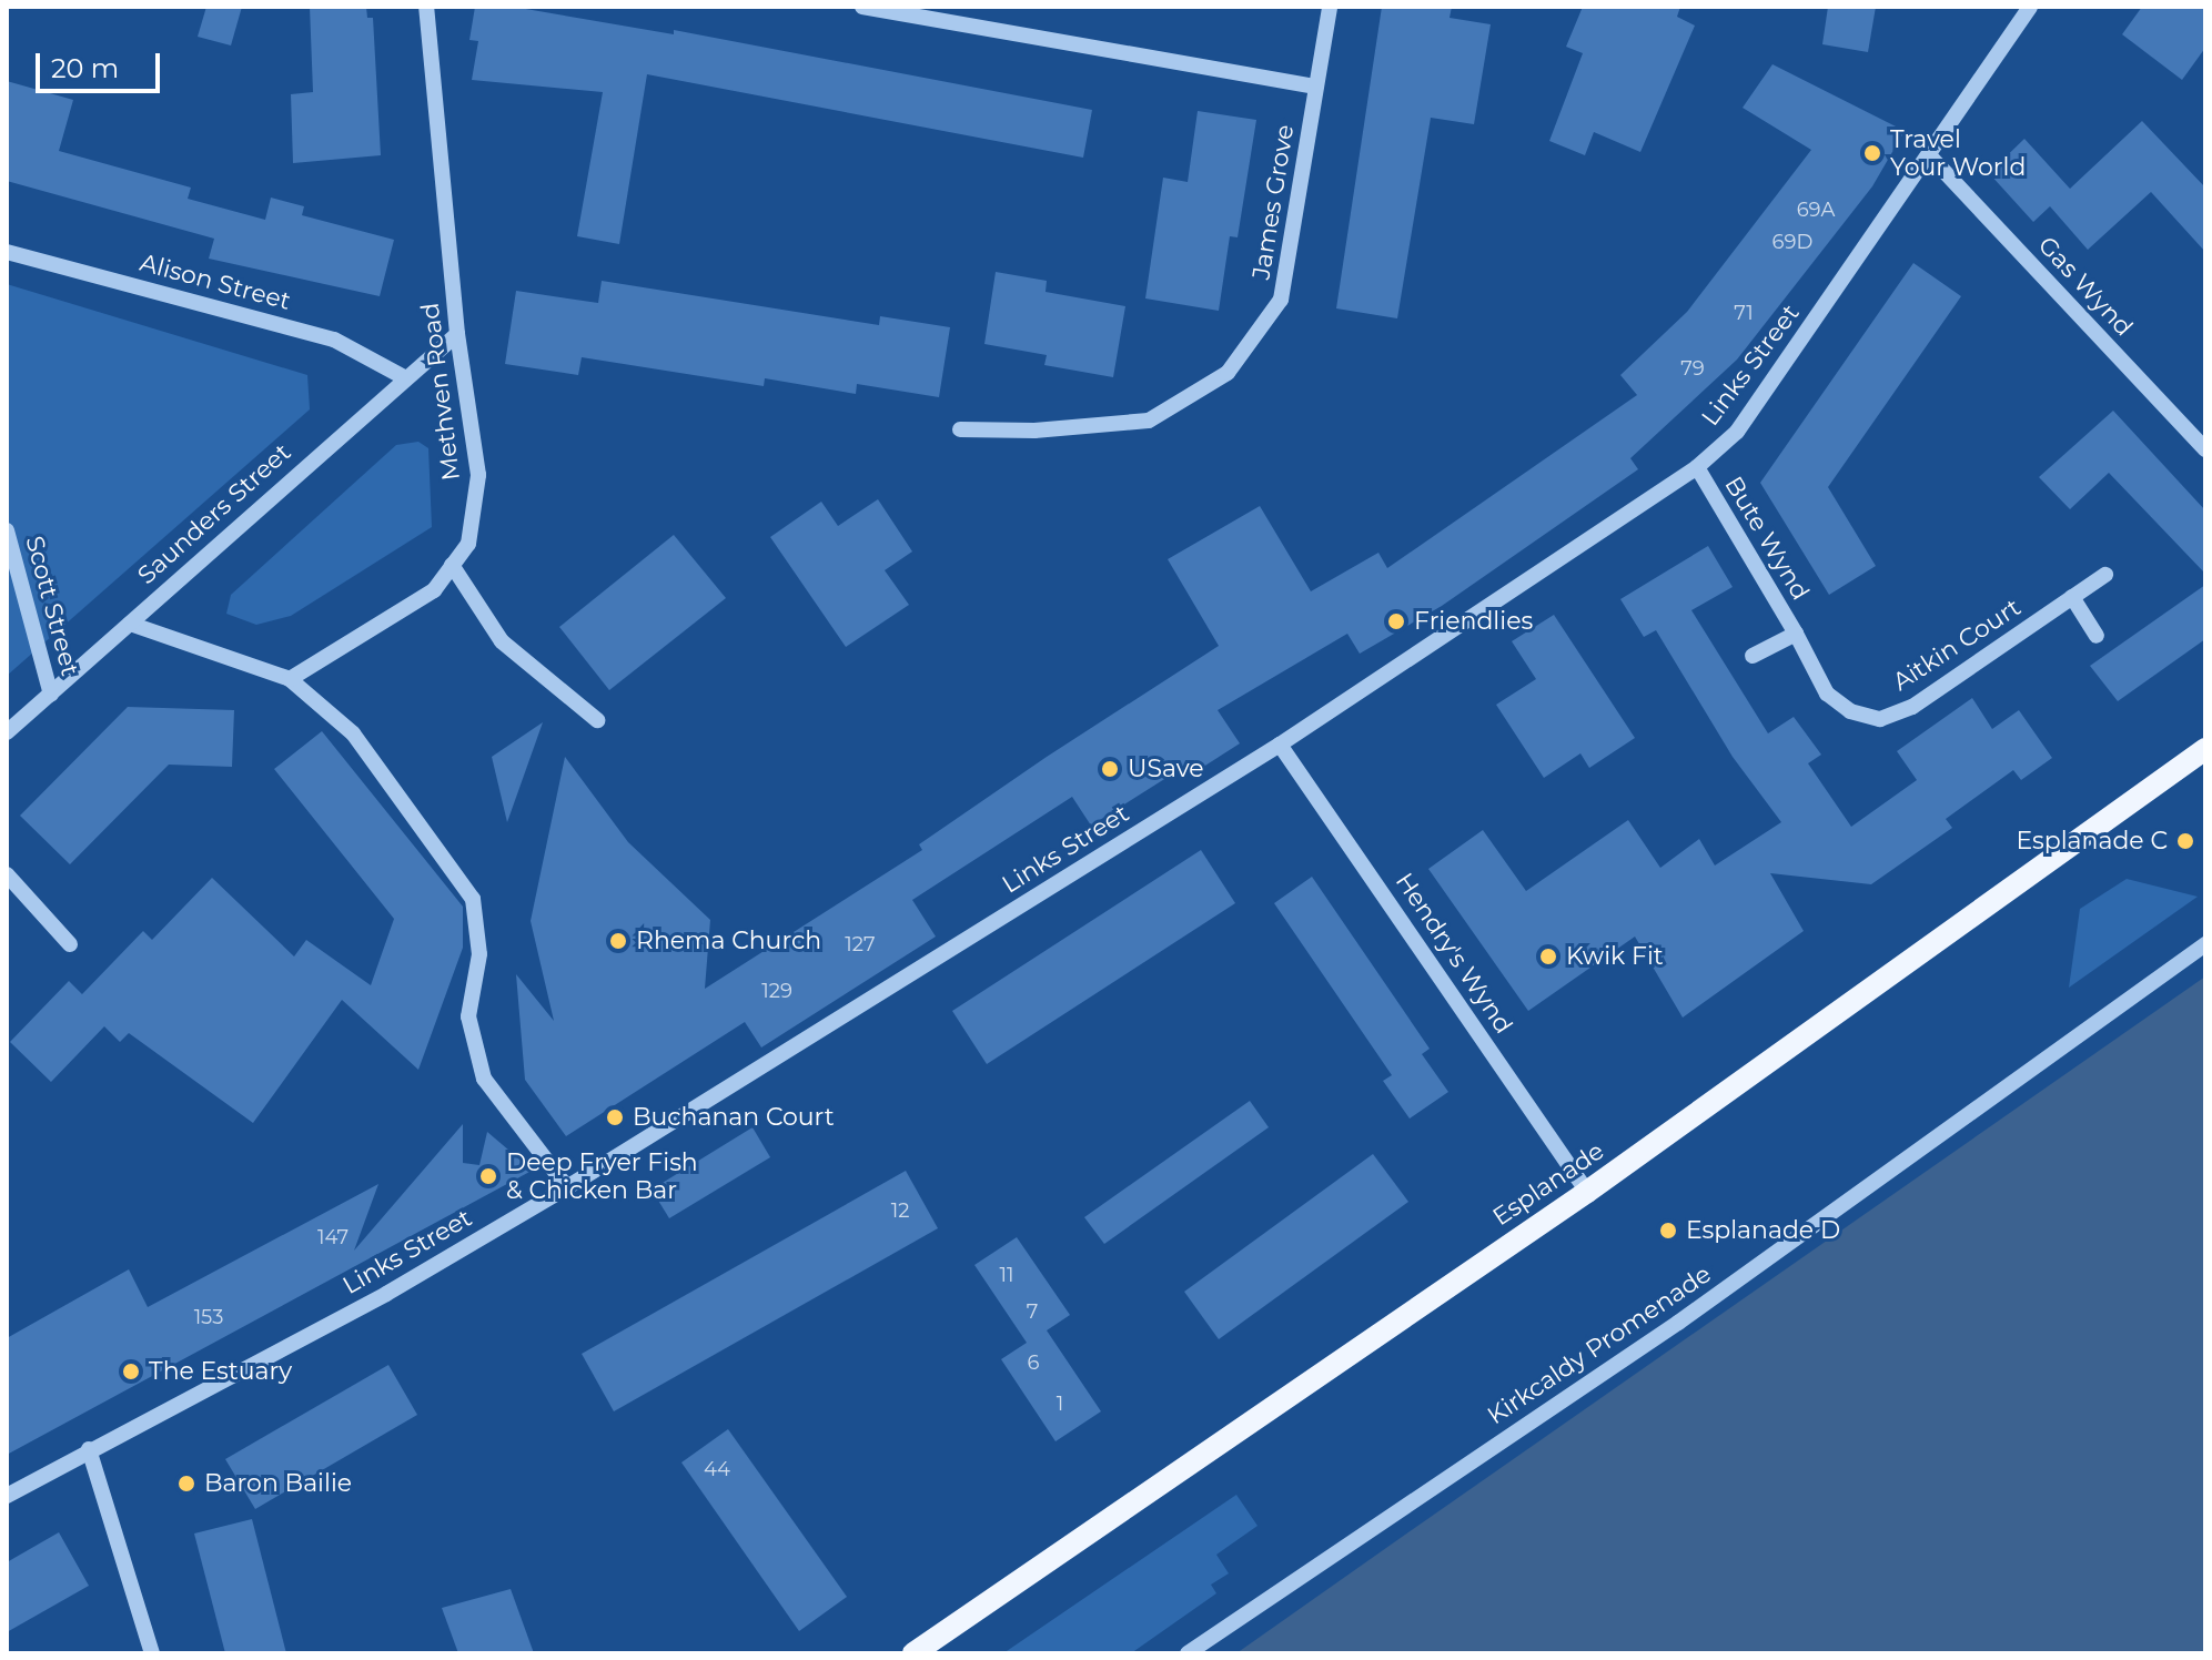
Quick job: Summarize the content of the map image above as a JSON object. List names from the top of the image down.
{
  "streets": {
    "main road": ["Esplanade"],
    "street": [
      "James Grove",
      "Alison Street",
      "Gas Wynd",
      "Links Street",
      "Methven Road",
      "Saunders Street",
      "Bute Wynd",
      "Scott Street",
      "Aitkin Court",
      "Hendry's Wynd",
      "Kirkcaldy Promenade"
    ]
  },
  "crossings": [
    ["Alison Street", "Saunders Street"],
    ["Gas Wynd", "Links Street"],
    ["Links Street", "Bute Wynd"],
    ["Links Street", "Hendry's Wynd"],
    ["Methven Road", "Saunders Street"],
    ["Saunders Street", "Scott Street"],
    ["Bute Wynd", "Aitkin Court"],
    ["Hendry's Wynd", "Esplanade"]
  ],
  "places": [
    "Travel Your World",
    "Friendlies",
    "USave",
    "Esplanade C",
    "Rhema Church",
    "Kwik Fit",
    "Buchanan Court",
    "Deep Fryer Fish & Chicken Bar",
    "Esplanade D",
    "The Estuary",
    "Baron Bailie"
  ],
  "house_numbers": [
    "69A",
    "69D",
    "71",
    "79",
    "127",
    "129",
    "12",
    "147",
    "11",
    "7",
    "153",
    "6",
    "1",
    "44"
  ],
  "scale_bar": "20 m"
}
